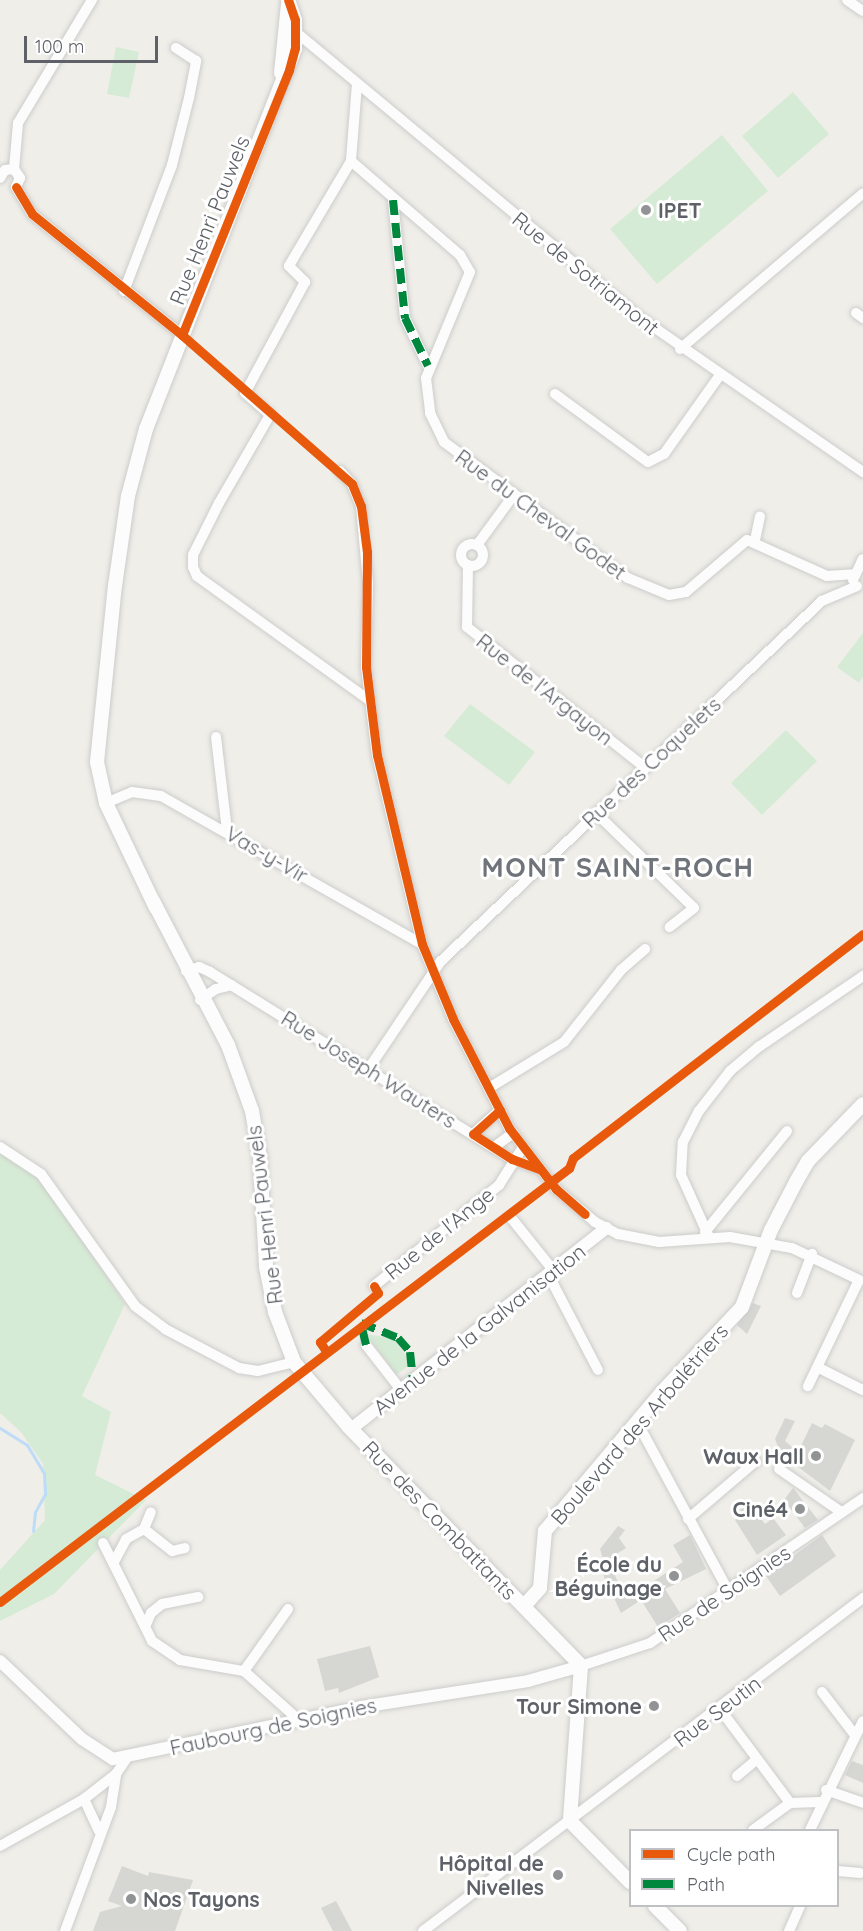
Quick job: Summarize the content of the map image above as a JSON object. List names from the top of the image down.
{
  "streets": {
    "main road": ["Rue Henri Pauwels", "Boulevard des Arbalétriers", "Rue des Combattants"],
    "street": [
      "Rue de Sotriamont",
      "Rue du Cheval Godet",
      "Rue de l'Argayon",
      "Rue des Coquelets",
      "Vas-y-Vir",
      "Rue Joseph Wauters",
      "Rue de l'Ange",
      "Avenue de la Galvanisation",
      "Rue de Soignies",
      "Rue Seutin",
      "Faubourg de Soignies"
    ]
  },
  "crossings": [
    ["Rue Henri Pauwels", "Rue de Sotriamont"],
    ["Rue Henri Pauwels", "Vas-y-Vir"],
    ["Rue Henri Pauwels", "Rue Joseph Wauters"],
    ["Rue Henri Pauwels", "Rue des Combattants"],
    ["Rue du Cheval Godet", "Rue de l'Argayon"],
    ["Rue de l'Argayon", "Rue des Coquelets"],
    ["Rue des Coquelets", "Rue Joseph Wauters"],
    ["Rue Joseph Wauters", "Rue de l'Ange"],
    ["Avenue de la Galvanisation", "Rue des Combattants"],
    ["Boulevard des Arbalétriers", "Rue des Combattants"],
    ["Rue des Combattants", "Rue de Soignies"],
    ["Rue des Combattants", "Faubourg de Soignies"],
    ["Rue de Soignies", "Faubourg de Soignies"]
  ],
  "districts": ["MONT SAINT-ROCH"],
  "places": [
    "IPET",
    "Waux Hall",
    "Ciné4",
    "École du Béguinage",
    "Tour Simone",
    "Hôpital de Nivelles",
    "Nos Tayons"
  ],
  "legend": ["Cycle path", "Path"],
  "scale_bar": "100 m"
}
